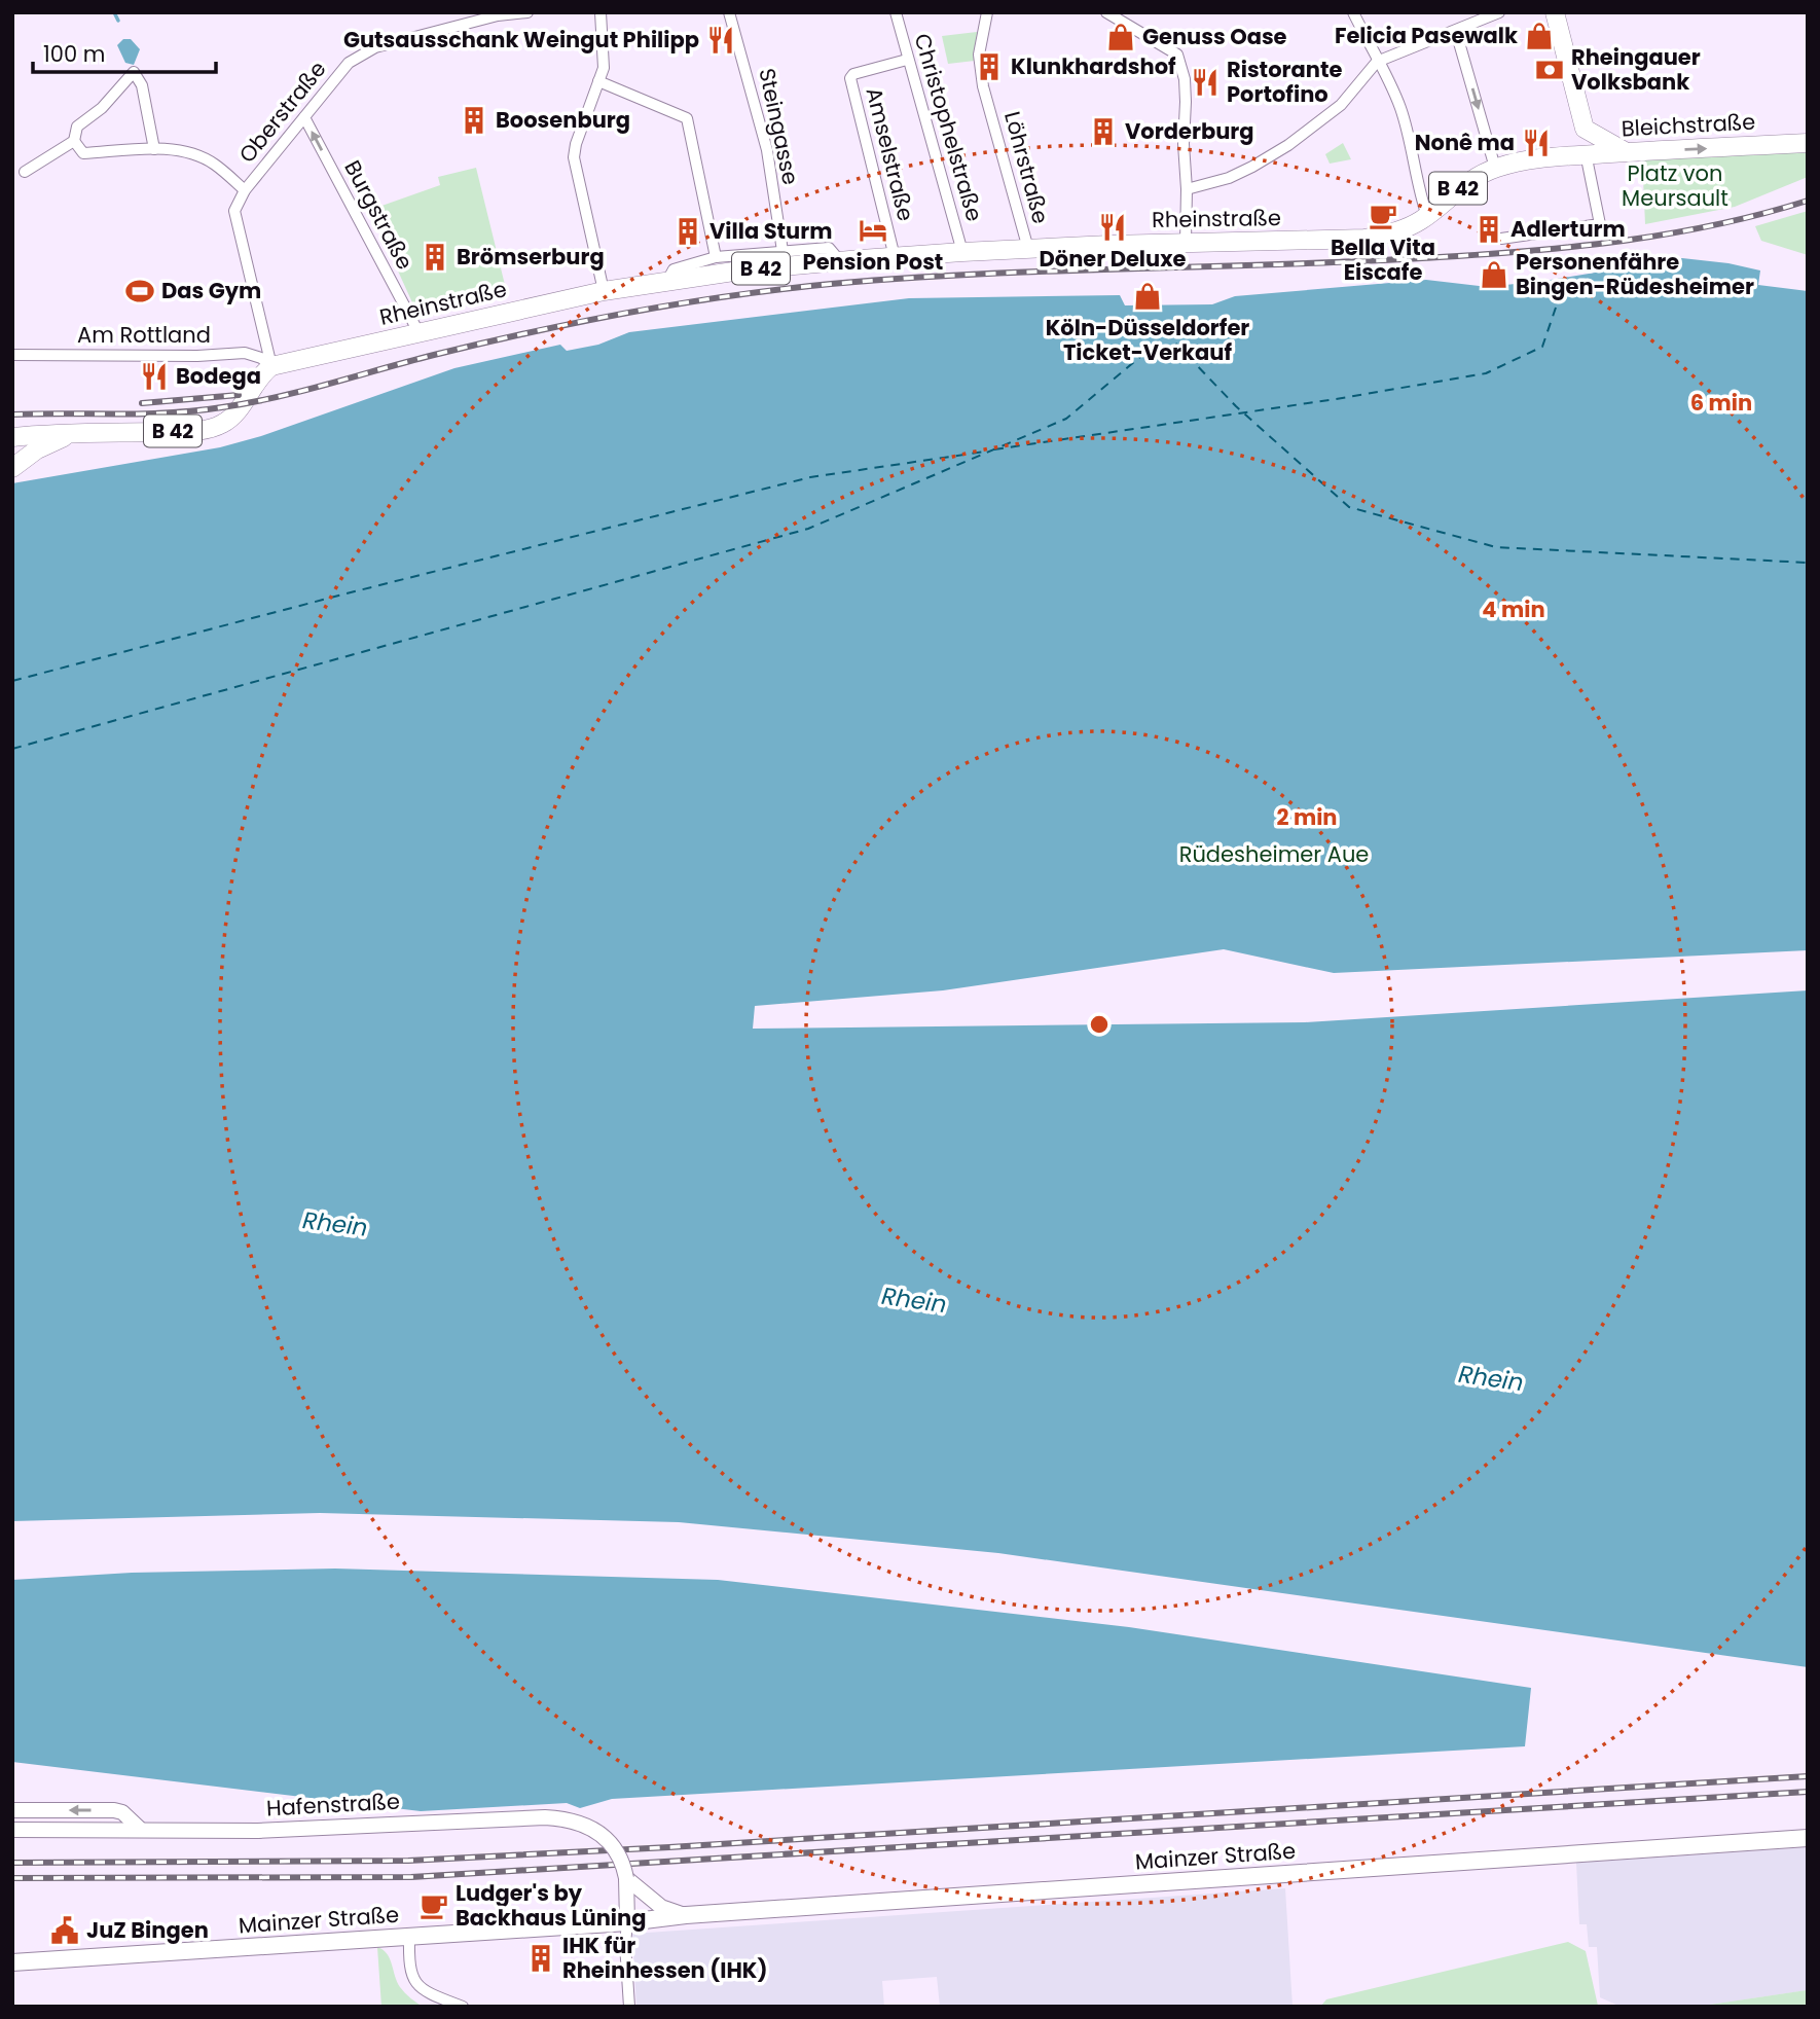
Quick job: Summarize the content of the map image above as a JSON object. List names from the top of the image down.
{
  "streets": {
    "main road": [
      "Bleichstraße",
      "B 42",
      "Rheinstraße",
      "Mainzer Straße"
    ],
    "street": [
      "Oberstraße",
      "Steingasse",
      "Christophelstraße",
      "Amselstraße",
      "Löhrstraße",
      "Burgstraße",
      "Am Rottland",
      "Hafenstraße"
    ]
  },
  "crossings": [
    ["Oberstraße", "B 42"],
    ["Oberstraße", "Burgstraße"],
    ["Oberstraße", "Rheinstraße"],
    ["Oberstraße", "Am Rottland"],
    ["Bleichstraße", "Rheinstraße"],
    ["Steingasse", "Rheinstraße"],
    ["Christophelstraße", "Amselstraße"],
    ["Christophelstraße", "Rheinstraße"],
    ["Amselstraße", "Rheinstraße"],
    ["Löhrstraße", "Rheinstraße"],
    ["B 42", "Rheinstraße"],
    ["B 42", "Am Rottland"],
    ["Burgstraße", "Rheinstraße"],
    ["Rheinstraße", "Am Rottland"],
    ["Hafenstraße", "Mainzer Straße"]
  ],
  "one_way": ["Bleichstraße", "Burgstraße"],
  "water": ["Rhein"],
  "parks": ["Platz von Meursault", "Rüdesheimer Aue"],
  "places": {
    "shop": [
      "Felicia Pasewalk",
      "Genuss Oase",
      "Personenfähre Bingen-Rüdesheimer",
      "Köln-Düsseldorfer Ticket-Verkauf"
    ],
    "restaurant": [
      "Gutsausschank Weingut Philipp",
      "Ristorante Portofino",
      "Nonê ma",
      "Döner Deluxe",
      "Bodega"
    ],
    "building": [
      "Klunkhardshof",
      "Boosenburg",
      "Vorderburg",
      "Adlerturm",
      "Villa Sturm",
      "Brömserburg",
      "IHK für Rheinhessen (IHK)"
    ],
    "bank": ["Rheingauer Volksbank"],
    "cafe": ["Bella Vita Eiscafe", "Ludger's by Backhaus Lüning"],
    "hotel": ["Pension Post"],
    "sports": ["Das Gym"],
    "public building": ["JuZ Bingen"]
  },
  "scale_bar": "100 m",
  "rings": ["6 min", "4 min", "2 min"]
}
